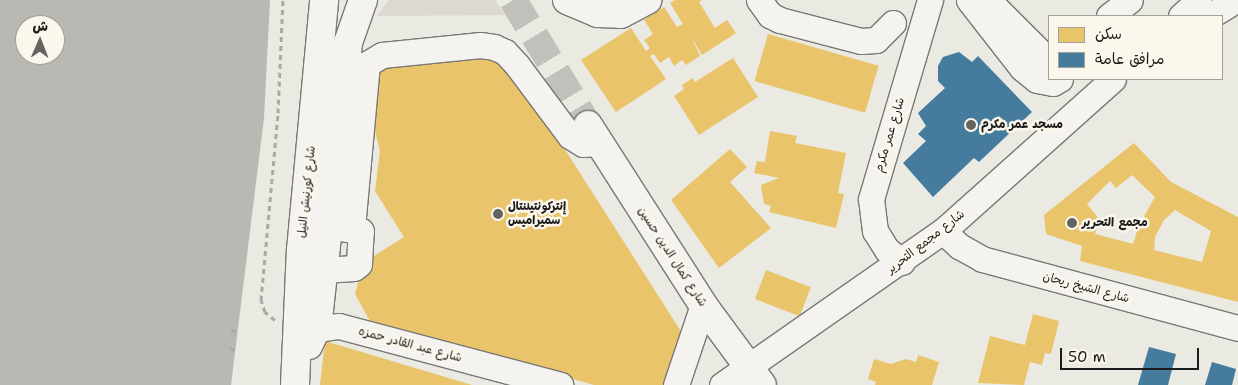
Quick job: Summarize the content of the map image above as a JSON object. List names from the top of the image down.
{
  "streets": {
    "main road": ["شارع كورنيش النيل", "شارع كمال الدين حسين"],
    "street": [
      "شارع عمر مكرم",
      "شارع مجمع التحرير",
      "شارع الشيخ ريحان",
      "شارع عبد القادر حمزه"
    ]
  },
  "crossings": [
    ["شارع عمر مكرم", "شارع مجمع التحرير"],
    ["شارع كورنيش النيل", "شارع عبد القادر حمزه"],
    ["شارع مجمع التحرير", "شارع كمال الدين حسين"],
    ["شارع مجمع التحرير", "شارع الشيخ ريحان"]
  ],
  "places": ["مسجد عمر مكرم", "إنتركونتيننتال سميراميس", "مجمع التحرير"],
  "legend": ["سكن", "مرافق عامة"],
  "scale_bar": "50 m",
  "north": "top"
}
